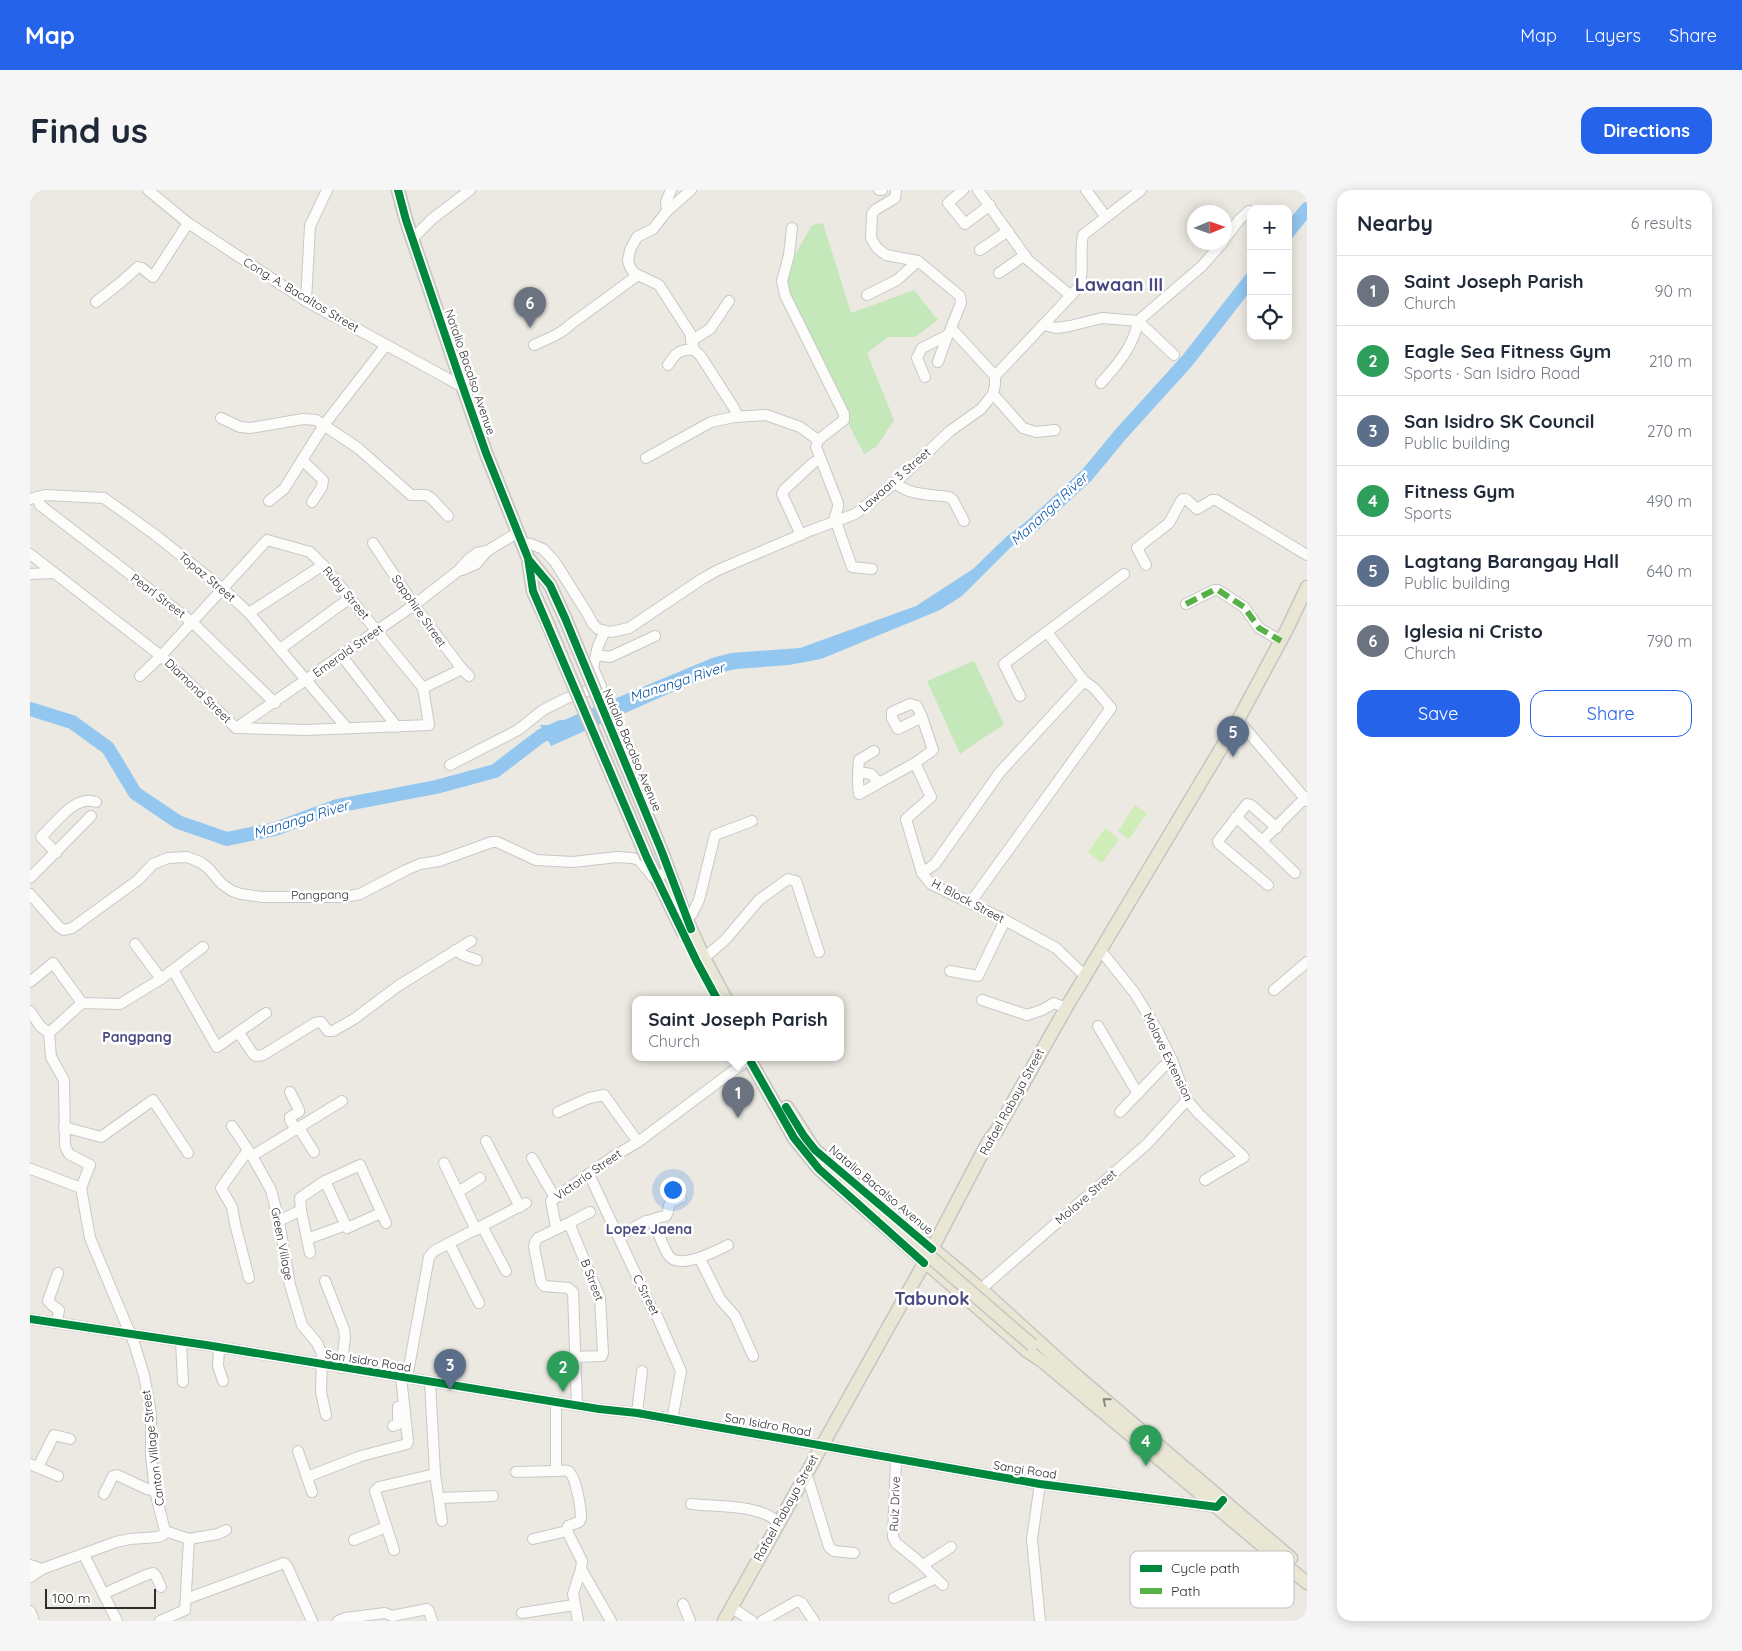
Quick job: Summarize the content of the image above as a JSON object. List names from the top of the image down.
{
  "streets": {
    "main road": ["Natalio Bacalso Avenue", "Rafael Rabaya Street"],
    "street": [
      "Cong. A. Bacaltos Street",
      "Lawaan 3 Street",
      "Topaz Street",
      "Ruby Street",
      "Pearl Street",
      "Sapphire Street",
      "Emerald Street",
      "Diamond Street",
      "Pangpang",
      "H. Block Street",
      "Molave Extension",
      "Victoria Street",
      "Molave Street",
      "Green Village",
      "B Street",
      "C Street",
      "San Isidro Road",
      "Canton Village Street",
      "Sangi Road",
      "Ruiz Drive"
    ]
  },
  "crossings": [
    ["Cong. A. Bacaltos Street", "Natalio Bacalso Avenue"],
    ["Natalio Bacalso Avenue", "Emerald Street"],
    ["Natalio Bacalso Avenue", "Pangpang"],
    ["Natalio Bacalso Avenue", "Rafael Rabaya Street"],
    ["Natalio Bacalso Avenue", "Molave Street"],
    ["Natalio Bacalso Avenue", "Sangi Road"],
    ["Topaz Street", "Ruby Street"],
    ["Topaz Street", "Pearl Street"],
    ["Topaz Street", "Emerald Street"],
    ["Topaz Street", "Diamond Street"],
    ["Ruby Street", "Sapphire Street"],
    ["Ruby Street", "Emerald Street"],
    ["Ruby Street", "Diamond Street"],
    ["Pearl Street", "Emerald Street"],
    ["Sapphire Street", "Emerald Street"],
    ["Emerald Street", "Diamond Street"],
    ["H. Block Street", "Rafael Rabaya Street"],
    ["Molave Extension", "Rafael Rabaya Street"],
    ["Molave Extension", "Molave Street"],
    ["Rafael Rabaya Street", "San Isidro Road"],
    ["Rafael Rabaya Street", "Sangi Road"],
    ["Victoria Street", "C Street"],
    ["Green Village", "San Isidro Road"],
    ["C Street", "San Isidro Road"],
    ["San Isidro Road", "Canton Village Street"],
    ["San Isidro Road", "Sangi Road"],
    ["Sangi Road", "Ruiz Drive"]
  ],
  "districts": [
    "Lawaan III",
    "Pangpang",
    "Lopez Jaena",
    "Tabunok"
  ],
  "water": ["Mananga River"],
  "legend": ["Cycle path", "Path"],
  "scale_bar": "100 m",
  "north": "right",
  "page": {
    "header": "Map",
    "nav": ["Map", "Layers", "Share"],
    "buttons": [
      "Directions",
      ["Save", "Share"]
    ],
    "title": "Find us",
    "heading": ["Nearby", "6 results"],
    "map_buttons": ["+", "−"],
    "list": [
      {
        "mark": "1",
        "name": "Saint Joseph Parish",
        "note": "Church",
        "value": "90 m"
      },
      {
        "mark": "2",
        "name": "Eagle Sea Fitness Gym",
        "note": "Sports · San Isidro Road",
        "value": "210 m"
      },
      {
        "mark": "3",
        "name": "San Isidro SK Council",
        "note": "Public building",
        "value": "270 m"
      },
      {
        "mark": "4",
        "name": "Fitness Gym",
        "note": "Sports",
        "value": "490 m"
      },
      {
        "mark": "5",
        "name": "Lagtang Barangay Hall",
        "note": "Public building",
        "value": "640 m"
      },
      {
        "mark": "6",
        "name": "Iglesia ni Cristo",
        "note": "Church",
        "value": "790 m"
      }
    ],
    "pins": [
      "6",
      "5",
      "1",
      "3",
      "2",
      "4"
    ],
    "popup": ["Saint Joseph Parish", "Church"],
    "scale": "100 m"
  }
}
